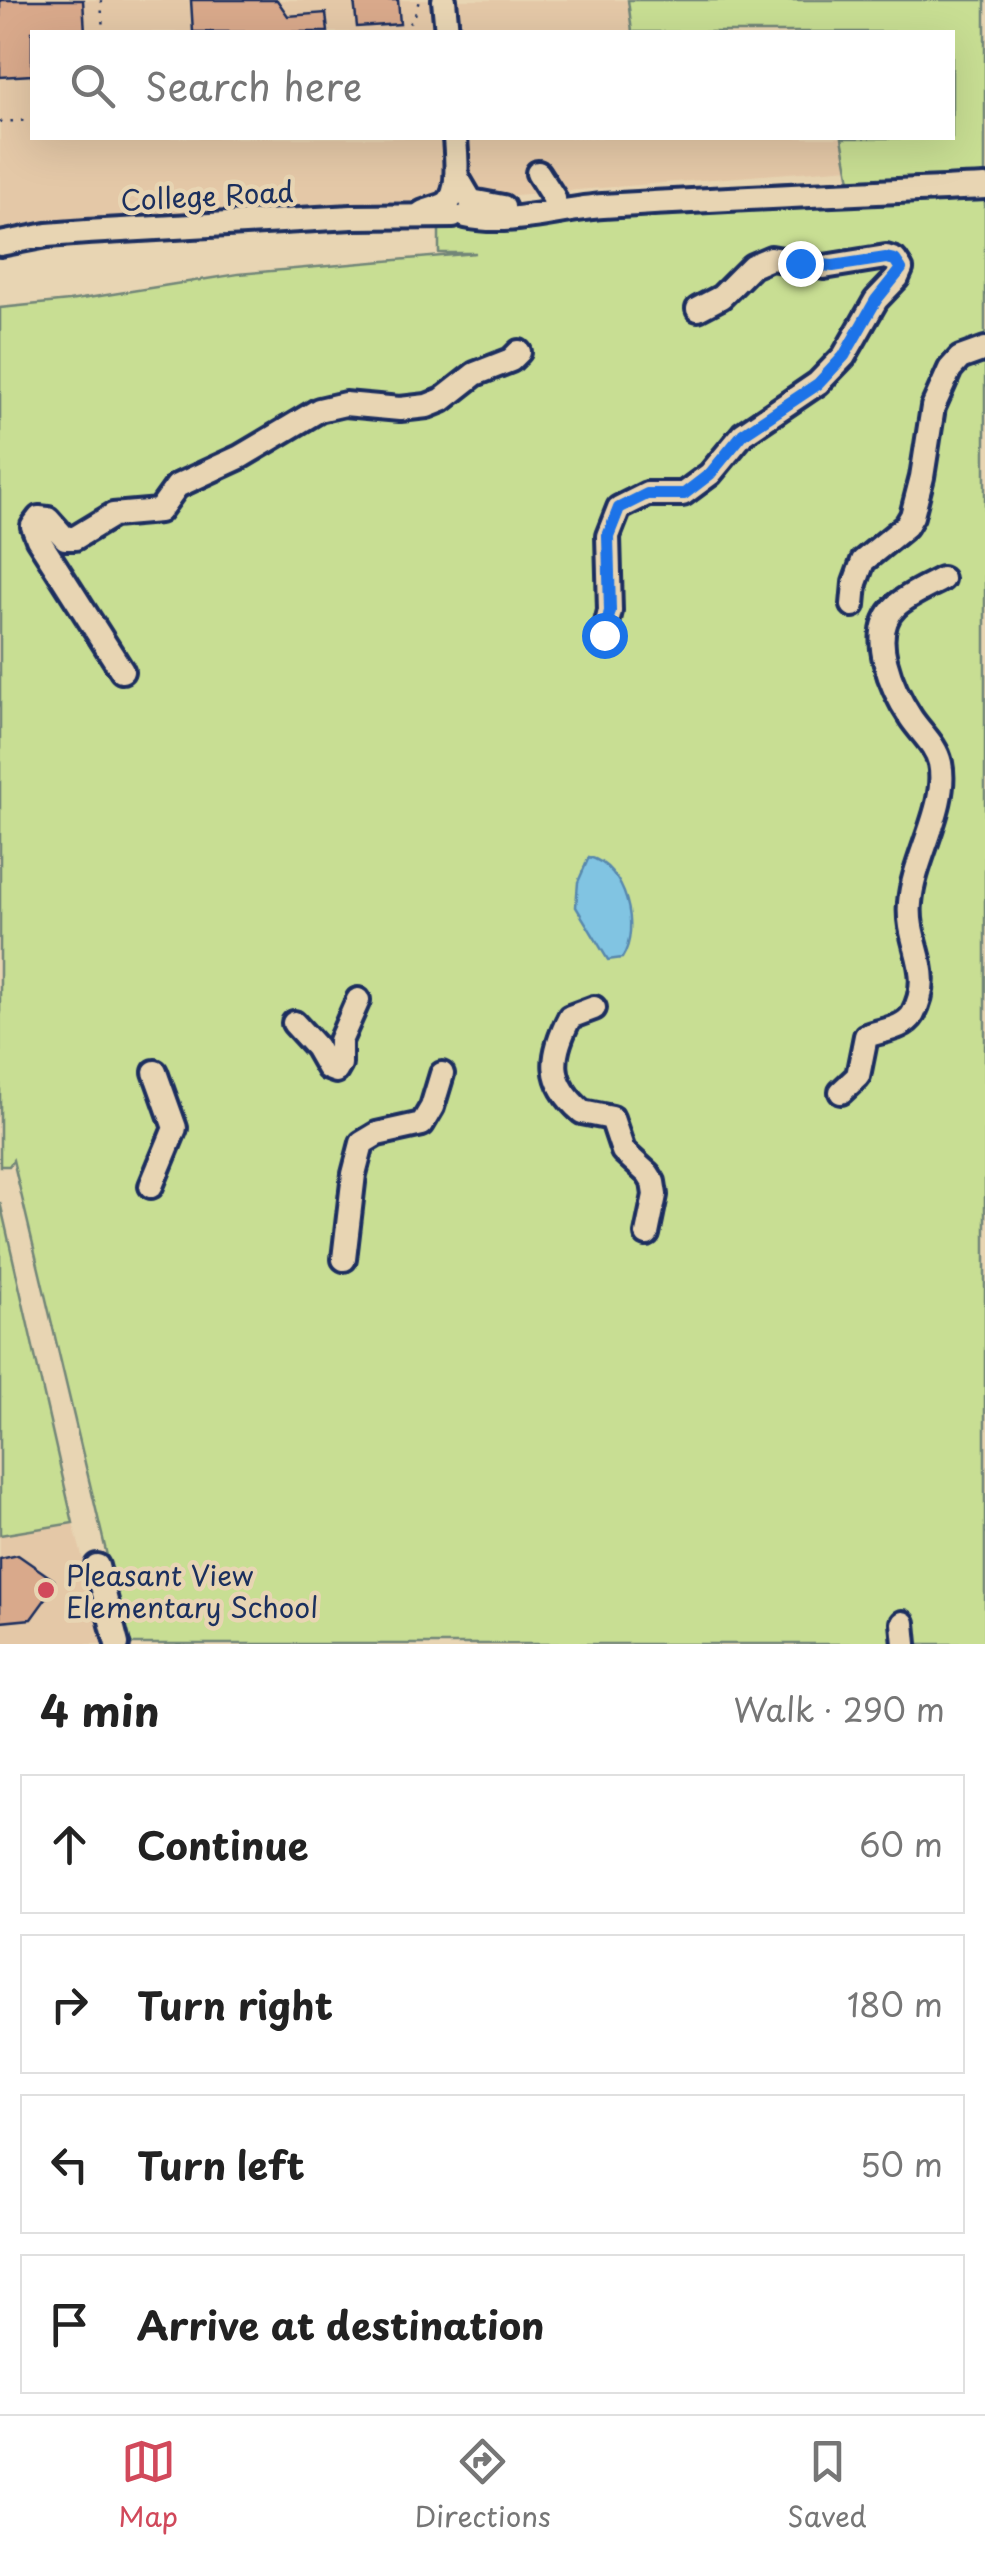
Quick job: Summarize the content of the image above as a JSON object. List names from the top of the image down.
{
  "streets": {
    "street": ["College Road"]
  },
  "places": ["Pleasant View Elementary School"],
  "page": {
    "search": "Search here",
    "heading": ["4 min", "Walk · 290 m"],
    "list": [
      ["Continue", "60 m"],
      ["Turn right", "180 m"],
      ["Turn left", "50 m"],
      "Arrive at destination"
    ],
    "nav": ["Map", "Directions", "Saved"]
  }
}
